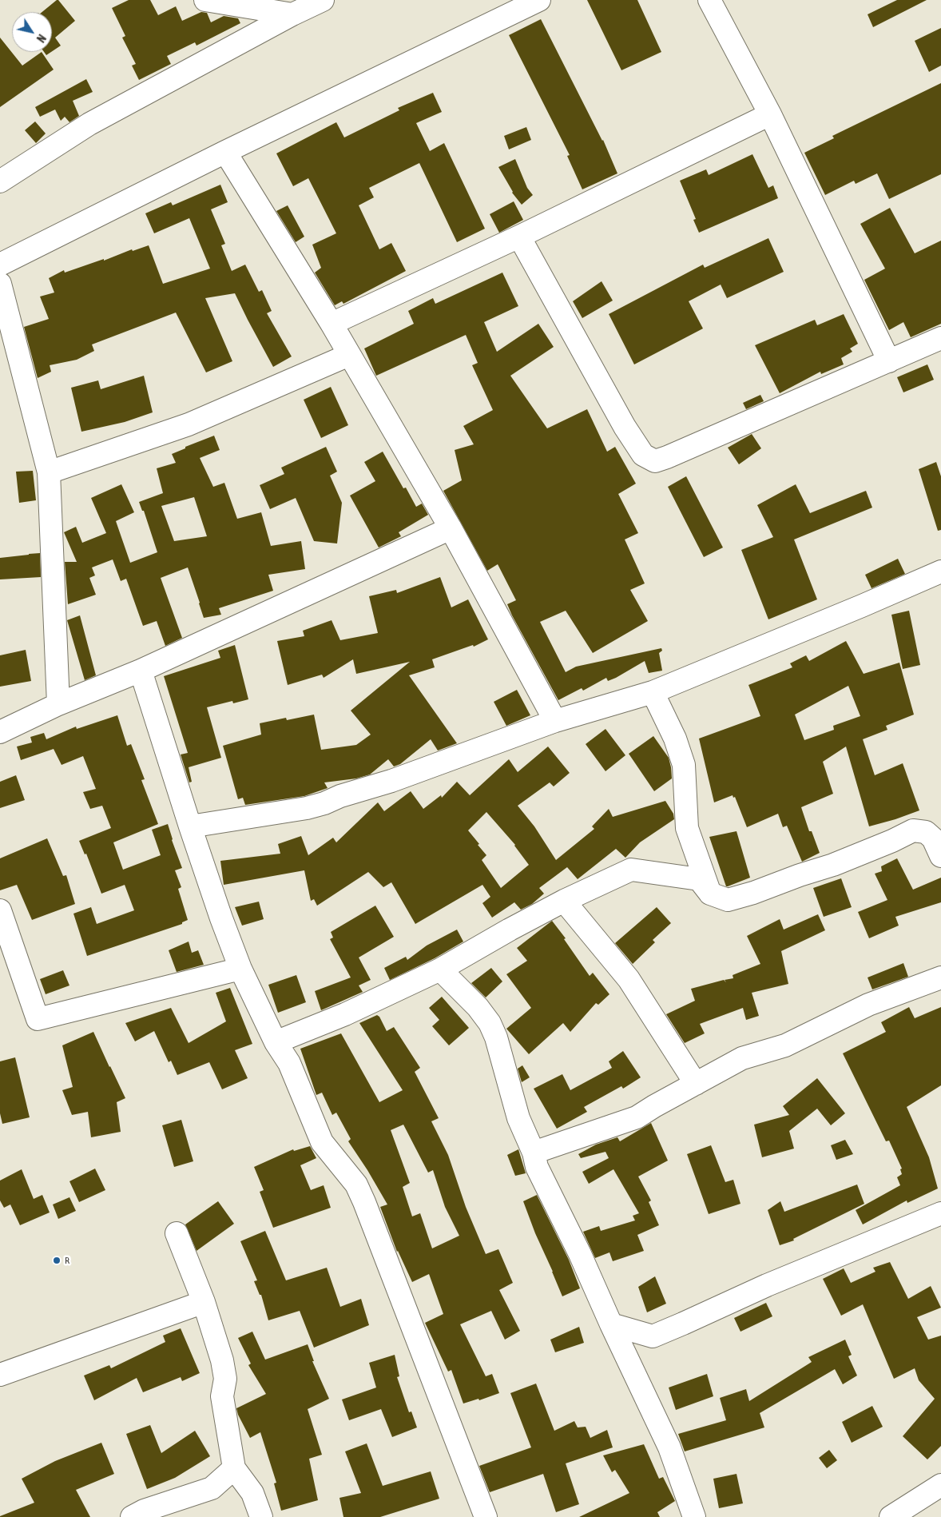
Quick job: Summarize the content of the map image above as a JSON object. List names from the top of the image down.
{
  "places": ["R"],
  "north": "bottom right"
}
